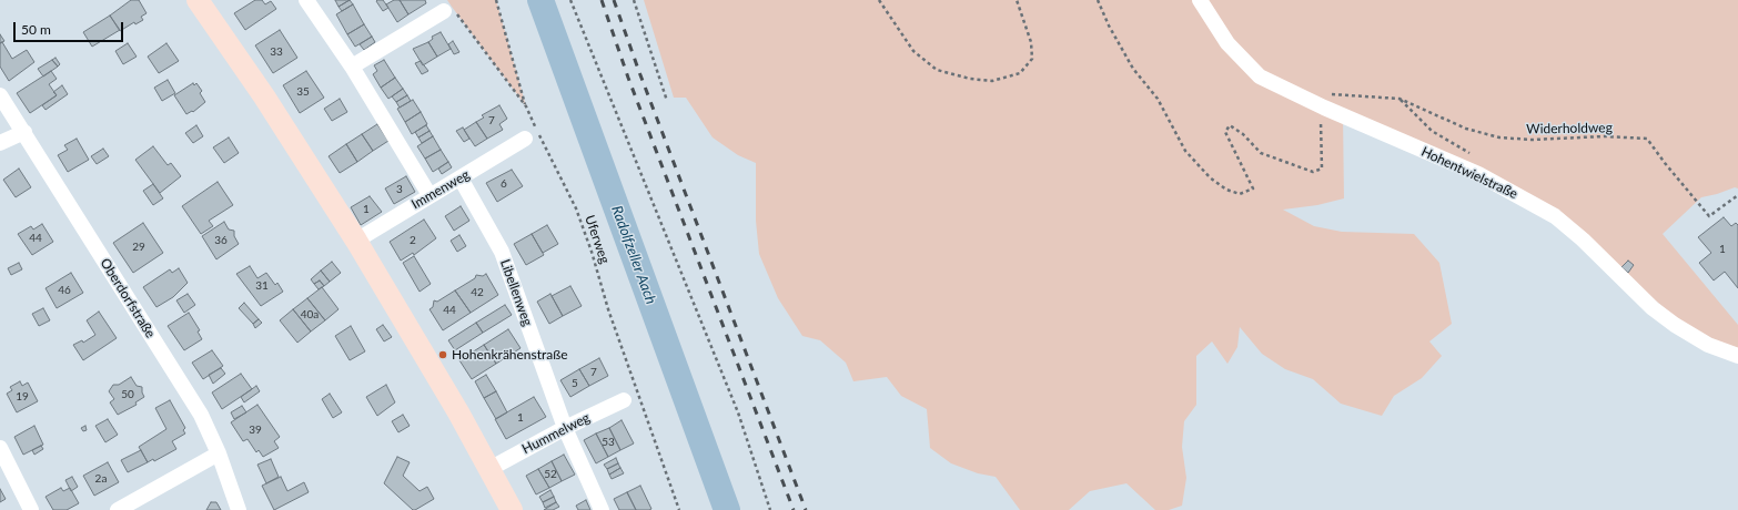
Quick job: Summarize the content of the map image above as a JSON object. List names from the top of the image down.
{
  "streets": {
    "street": [
      "Hohentwielstraße",
      "Immenweg",
      "Libellenweg",
      "Oberdorfstraße",
      "Hummelweg"
    ],
    "path": ["Widerholdweg", "Uferweg"]
  },
  "crossings": [
    ["Immenweg", "Libellenweg"],
    ["Libellenweg", "Hummelweg"]
  ],
  "water": ["Radolfzeller Aach"],
  "places": ["Hohenkrähenstraße"],
  "house_numbers": [
    "33",
    "35",
    "7",
    "6",
    "3",
    "1",
    "44",
    "36",
    "2",
    "29",
    "1",
    "31",
    "46",
    "42",
    "44",
    "40a",
    "7",
    "5",
    "50",
    "19",
    "1",
    "39",
    "53",
    "52",
    "2a"
  ],
  "scale_bar": "50 m"
}
